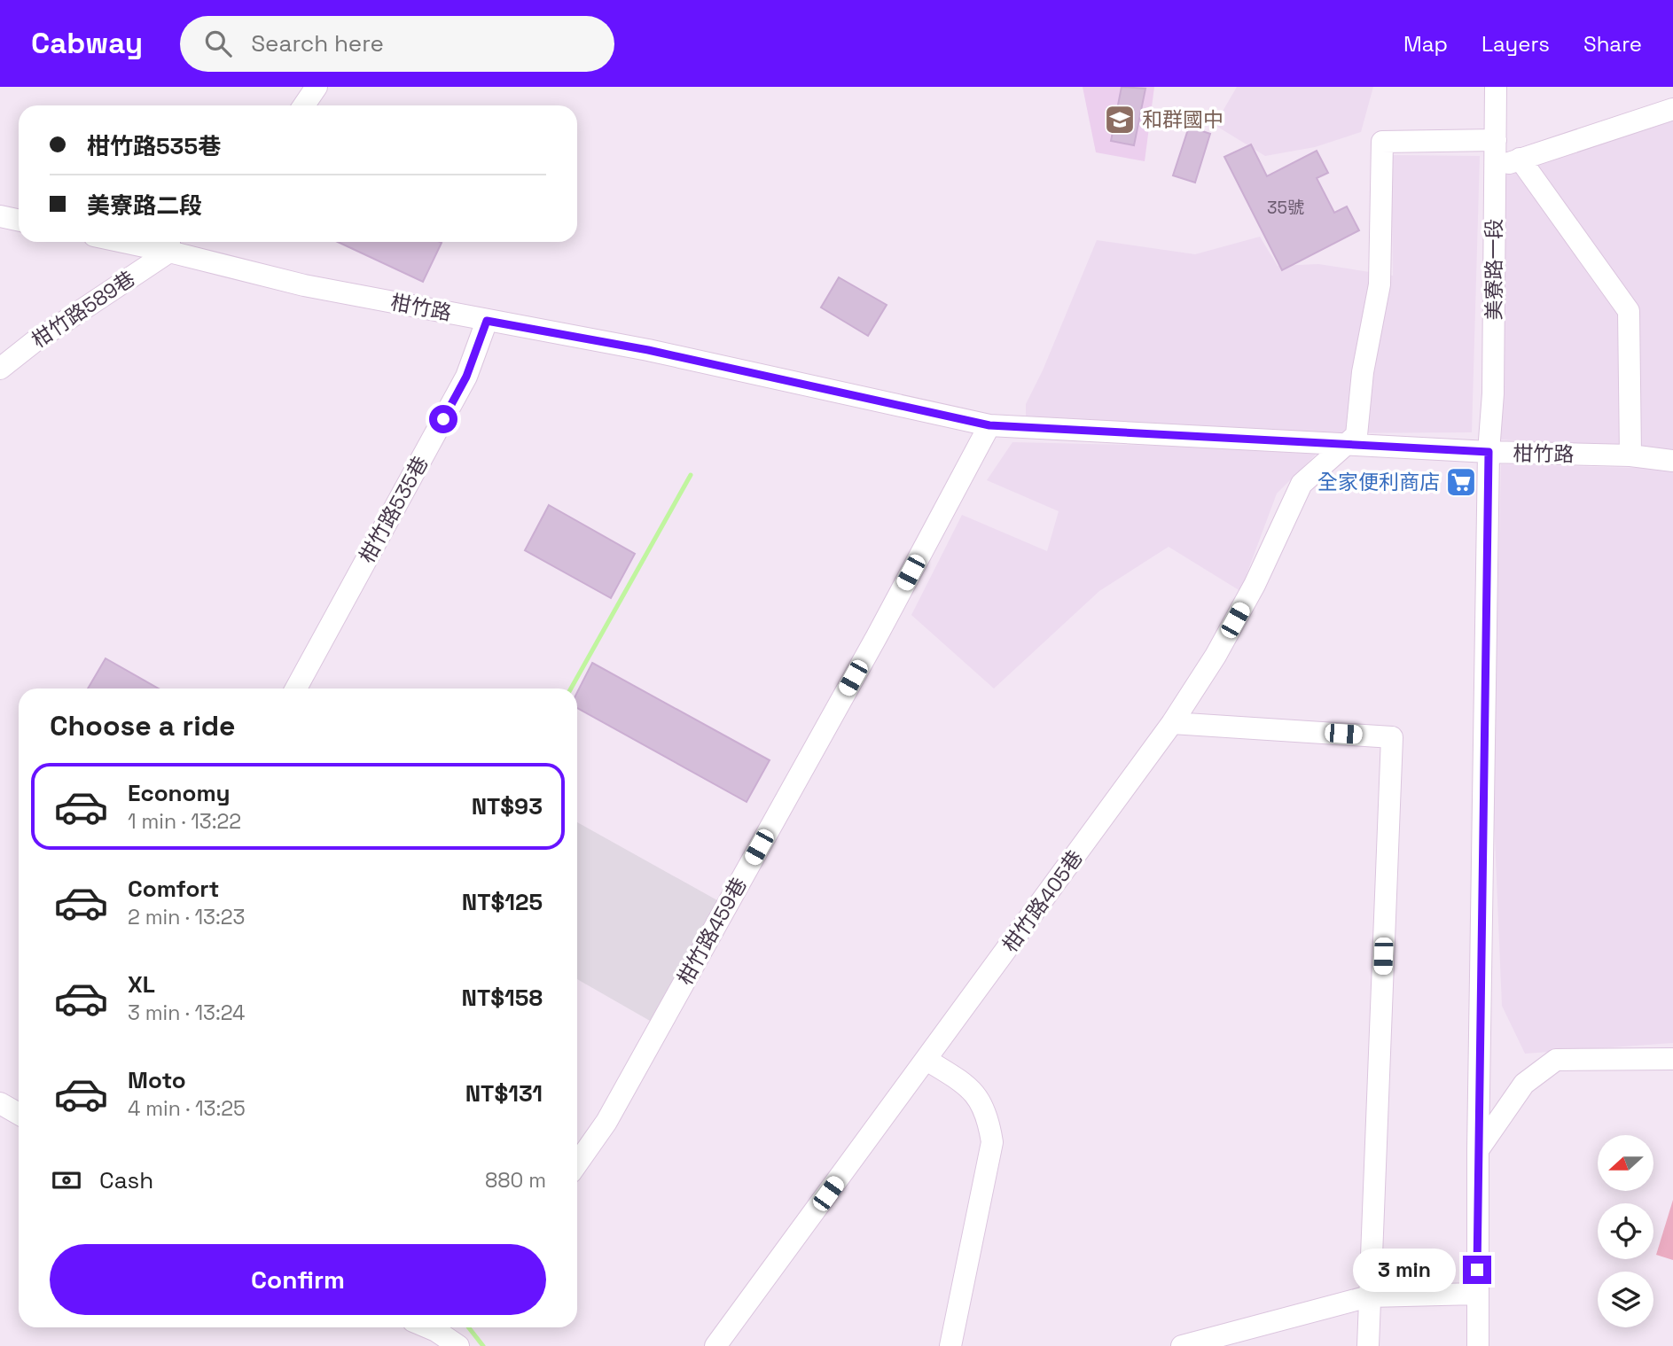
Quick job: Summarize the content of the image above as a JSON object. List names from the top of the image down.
{
  "streets": {
    "street": [
      "美寮路一段",
      "柑竹路",
      "柑竹路589巷",
      "柑竹路535巷",
      "柑竹路405巷",
      "柑竹路459巷"
    ]
  },
  "crossings": [
    ["美寮路一段", "柑竹路"],
    ["柑竹路", "柑竹路589巷"],
    ["柑竹路", "柑竹路535巷"],
    ["柑竹路", "柑竹路405巷"],
    ["柑竹路", "柑竹路459巷"]
  ],
  "places": {
    "school or university": ["和群國中"],
    "supermarket": ["全家便利商店"]
  },
  "house_numbers": ["35號"],
  "north": "left",
  "page": {
    "header": "Cabway",
    "search": "Search here",
    "nav": ["Map", "Layers", "Share"],
    "banner": ["柑竹路535巷", "美寮路二段"],
    "heading": "Choose a ride",
    "list": [
      {
        "name": "Economy",
        "note": "1 min · 13:22",
        "value": "NT$93"
      },
      {
        "name": "Comfort",
        "note": "2 min · 13:23",
        "value": "NT$125"
      },
      {
        "name": "XL",
        "note": "3 min · 13:24",
        "value": "NT$158"
      },
      {
        "name": "Moto",
        "note": "4 min · 13:25",
        "value": "NT$131"
      }
    ],
    "pay": ["Cash", "880 m"],
    "buttons": "Confirm",
    "bubble": "3 min"
  }
}
